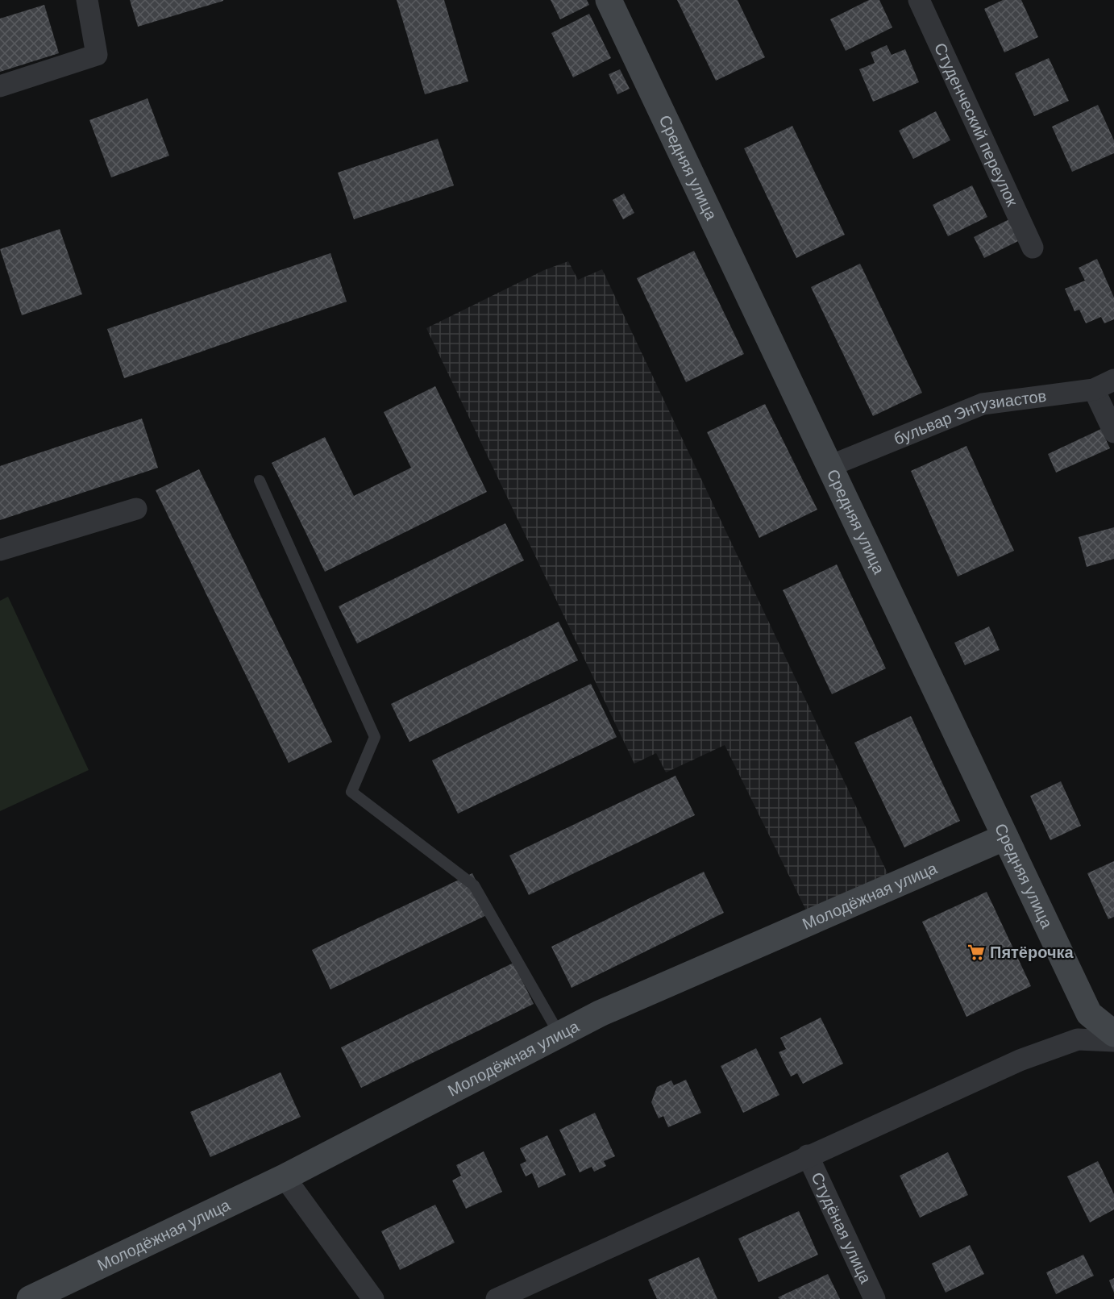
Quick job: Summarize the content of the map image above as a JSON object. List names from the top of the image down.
{
  "streets": {
    "street": [
      "Студенческий переулок",
      "Средняя улица",
      "бульвар Энтузиастов",
      "Молодёжная улица",
      "Студёная улица"
    ]
  },
  "crossings": [
    ["Средняя улица", "бульвар Энтузиастов"],
    ["Средняя улица", "Молодёжная улица"]
  ],
  "places": {
    "supermarket": ["Пятёрочка"]
  }
}
